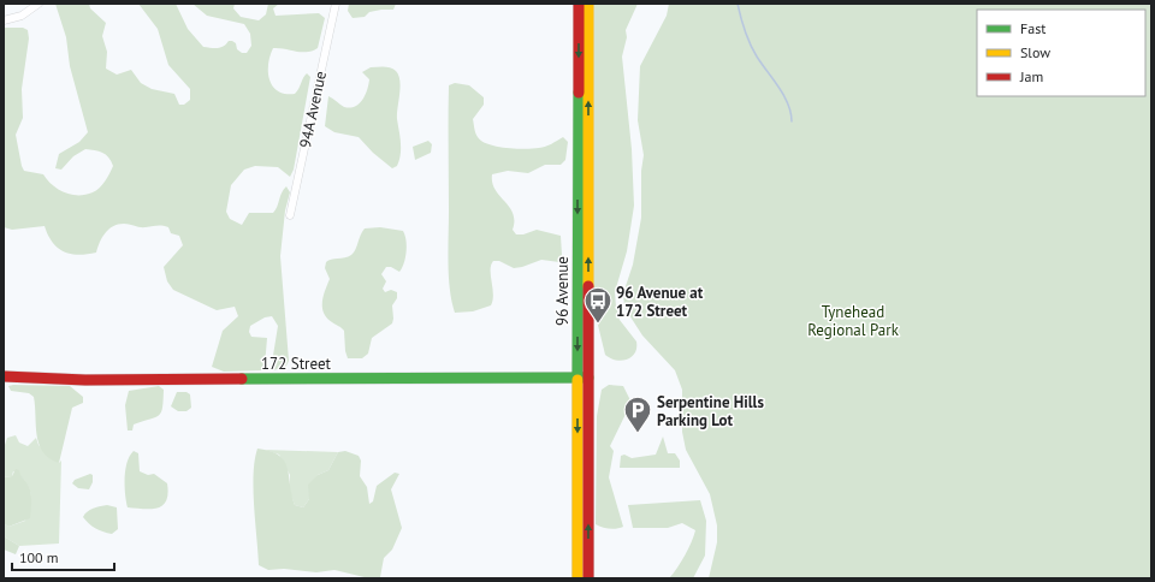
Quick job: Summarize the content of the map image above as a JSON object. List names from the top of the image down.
{
  "streets": {
    "main road": ["96 Avenue", "172 Street"],
    "street": ["94A Avenue"]
  },
  "crossings": [
    ["96 Avenue", "172 Street"]
  ],
  "parks": ["Tynehead Regional Park"],
  "places": {
    "bus stop": ["96 Avenue at 172 Street"],
    "parking": ["Serpentine Hills Parking Lot"]
  },
  "legend": ["Fast", "Slow", "Jam"],
  "scale_bar": "100 m"
}
